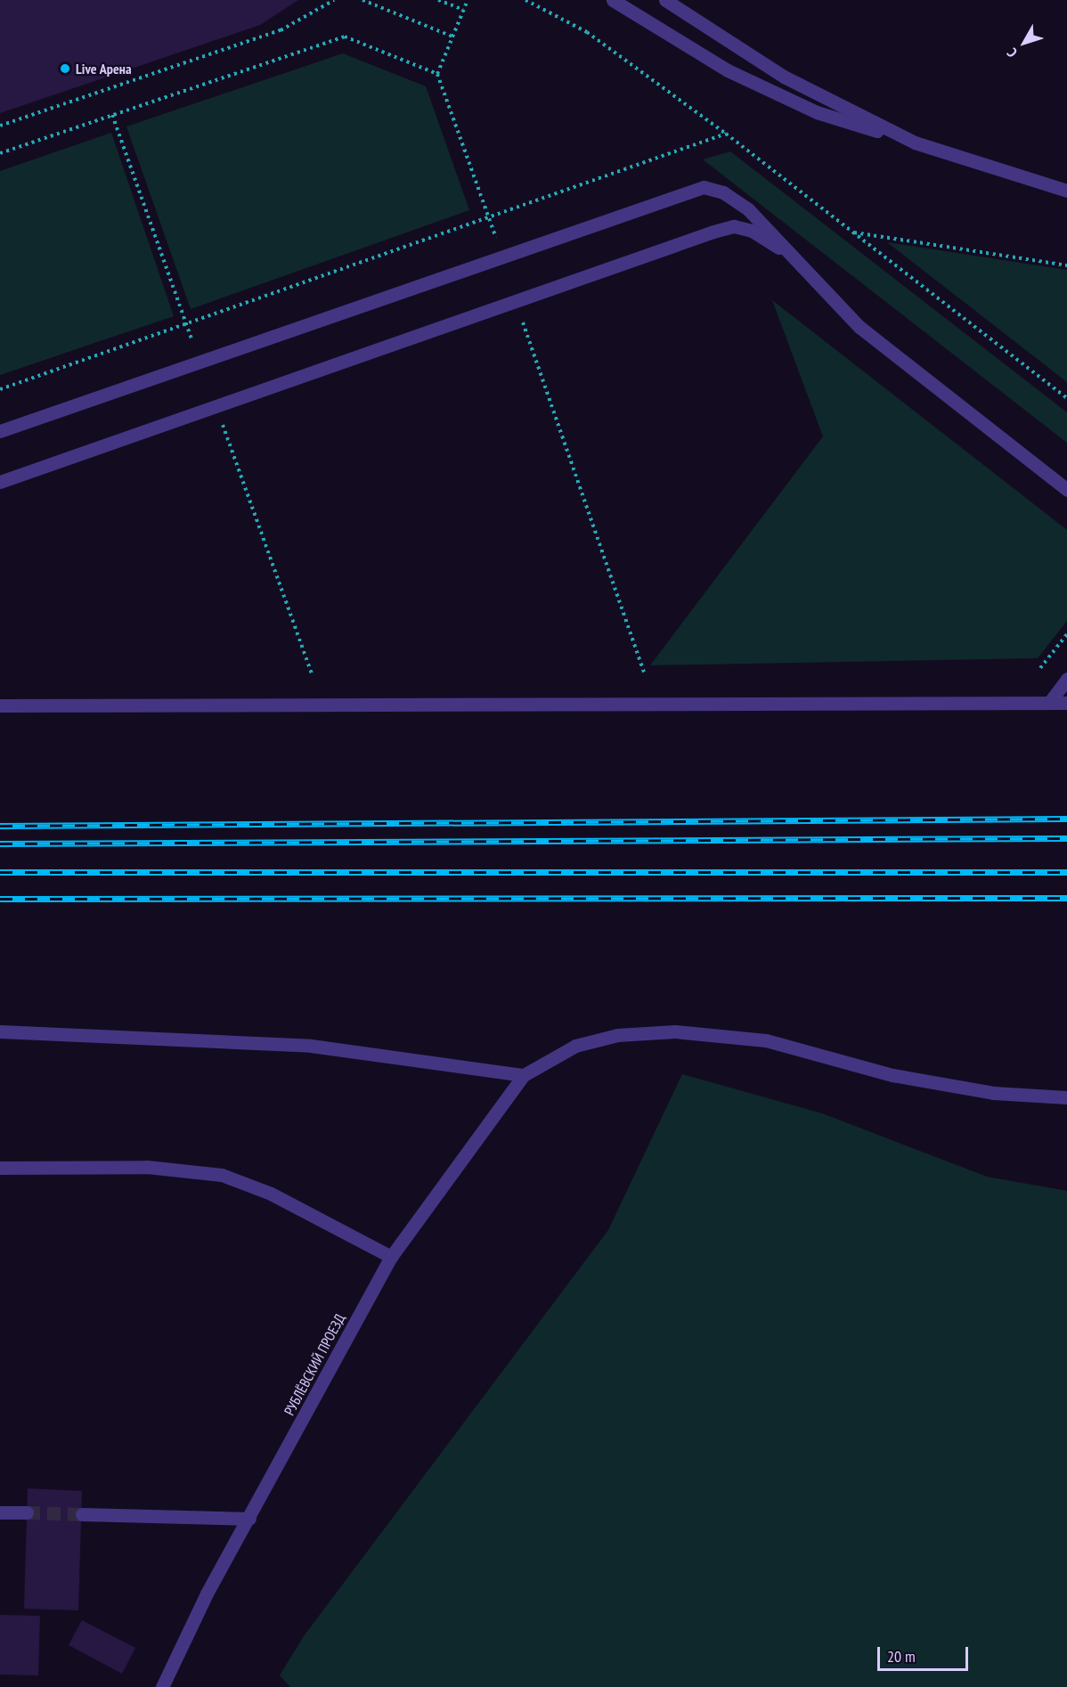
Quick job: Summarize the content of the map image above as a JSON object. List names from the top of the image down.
{
  "streets": {
    "street": ["РУБЛЁВСКИЙ ПРОЕЗД"]
  },
  "places": ["Live Арена"],
  "scale_bar": "20 m",
  "north": "bottom left"
}
